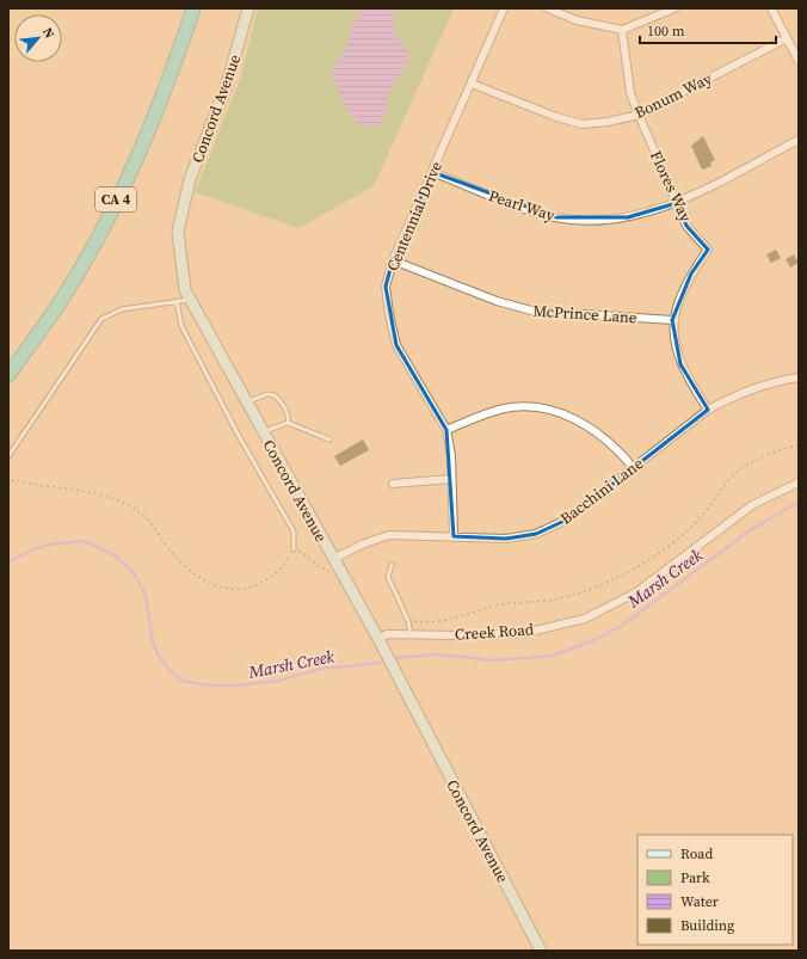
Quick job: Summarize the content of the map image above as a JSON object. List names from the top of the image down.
{
  "streets": {
    "highway": ["CA 4"],
    "street": [
      "Bonum Way",
      "Concord Avenue",
      "Flores Way",
      "Pearl Way",
      "Centennial Drive",
      "McPrince Lane",
      "Bacchini Lane",
      "Creek Road"
    ]
  },
  "crossings": [
    ["Bonum Way", "Flores Way"],
    ["Bonum Way", "Centennial Drive"],
    ["Concord Avenue", "Bacchini Lane"],
    ["Concord Avenue", "Creek Road"],
    ["Flores Way", "Pearl Way"],
    ["Flores Way", "McPrince Lane"],
    ["Flores Way", "Bacchini Lane"],
    ["Pearl Way", "Centennial Drive"],
    ["Centennial Drive", "McPrince Lane"],
    ["Centennial Drive", "Bacchini Lane"]
  ],
  "water": ["Marsh Creek"],
  "legend": [
    "Road",
    "Park",
    "Water",
    "Building"
  ],
  "scale_bar": "100 m",
  "north": "top right"
}
